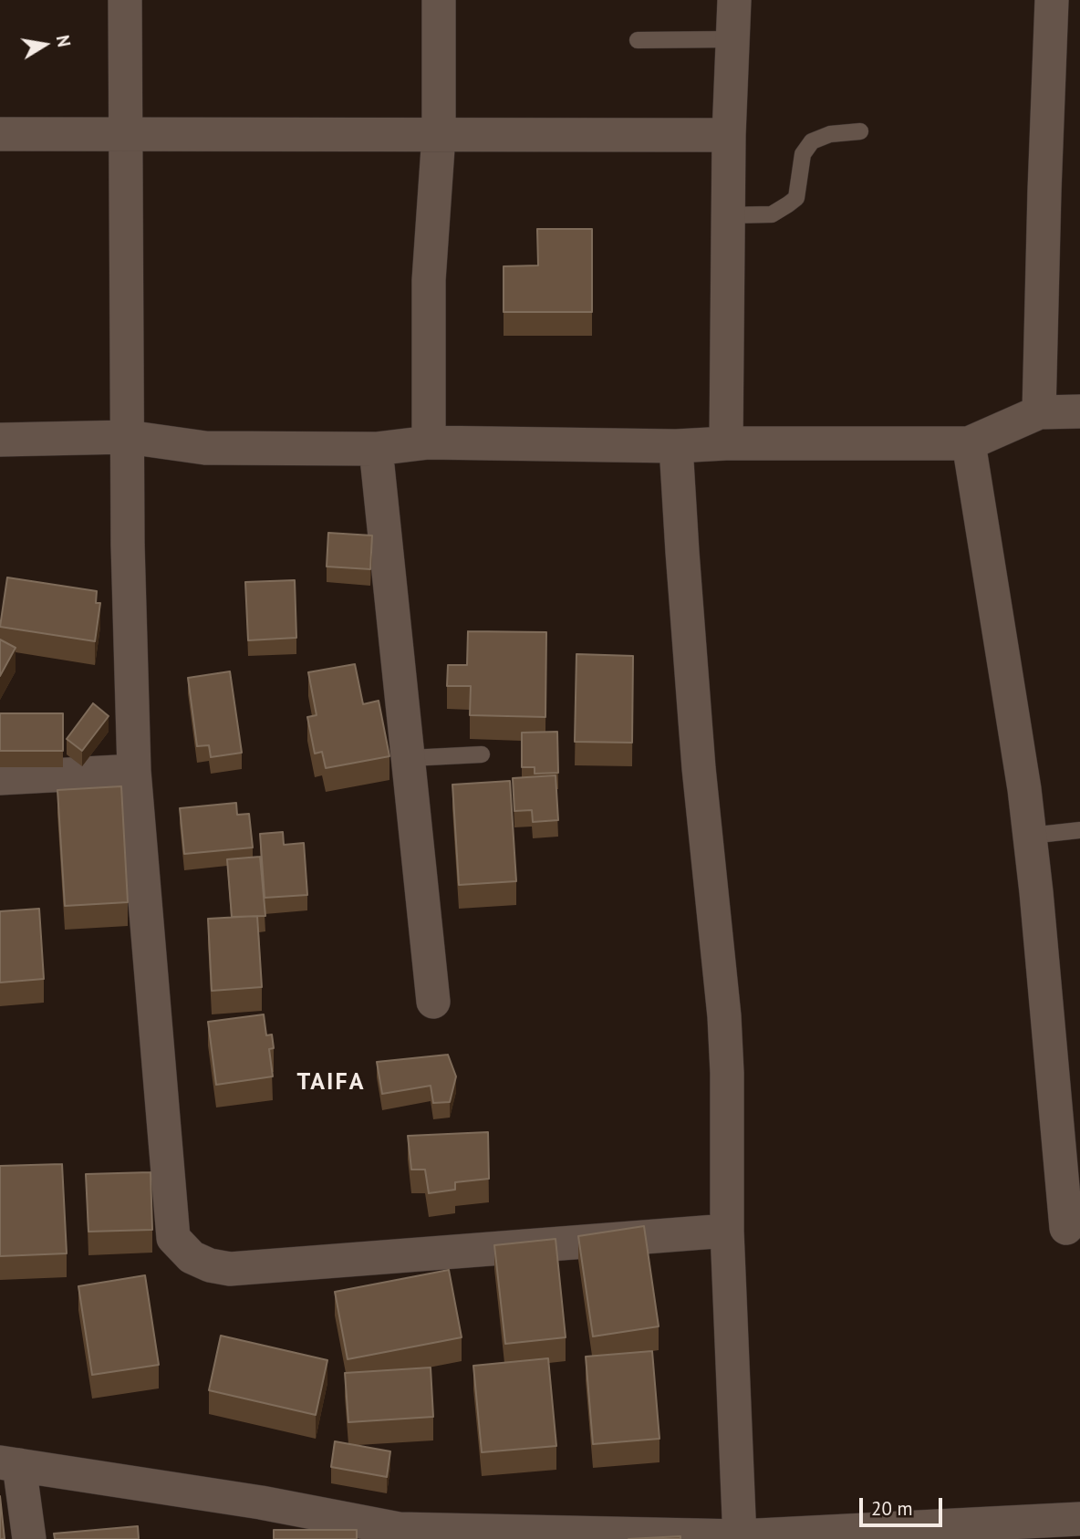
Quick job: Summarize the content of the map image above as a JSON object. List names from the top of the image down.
{
  "districts": ["TAIFA"],
  "scale_bar": "20 m",
  "north": "right"
}
